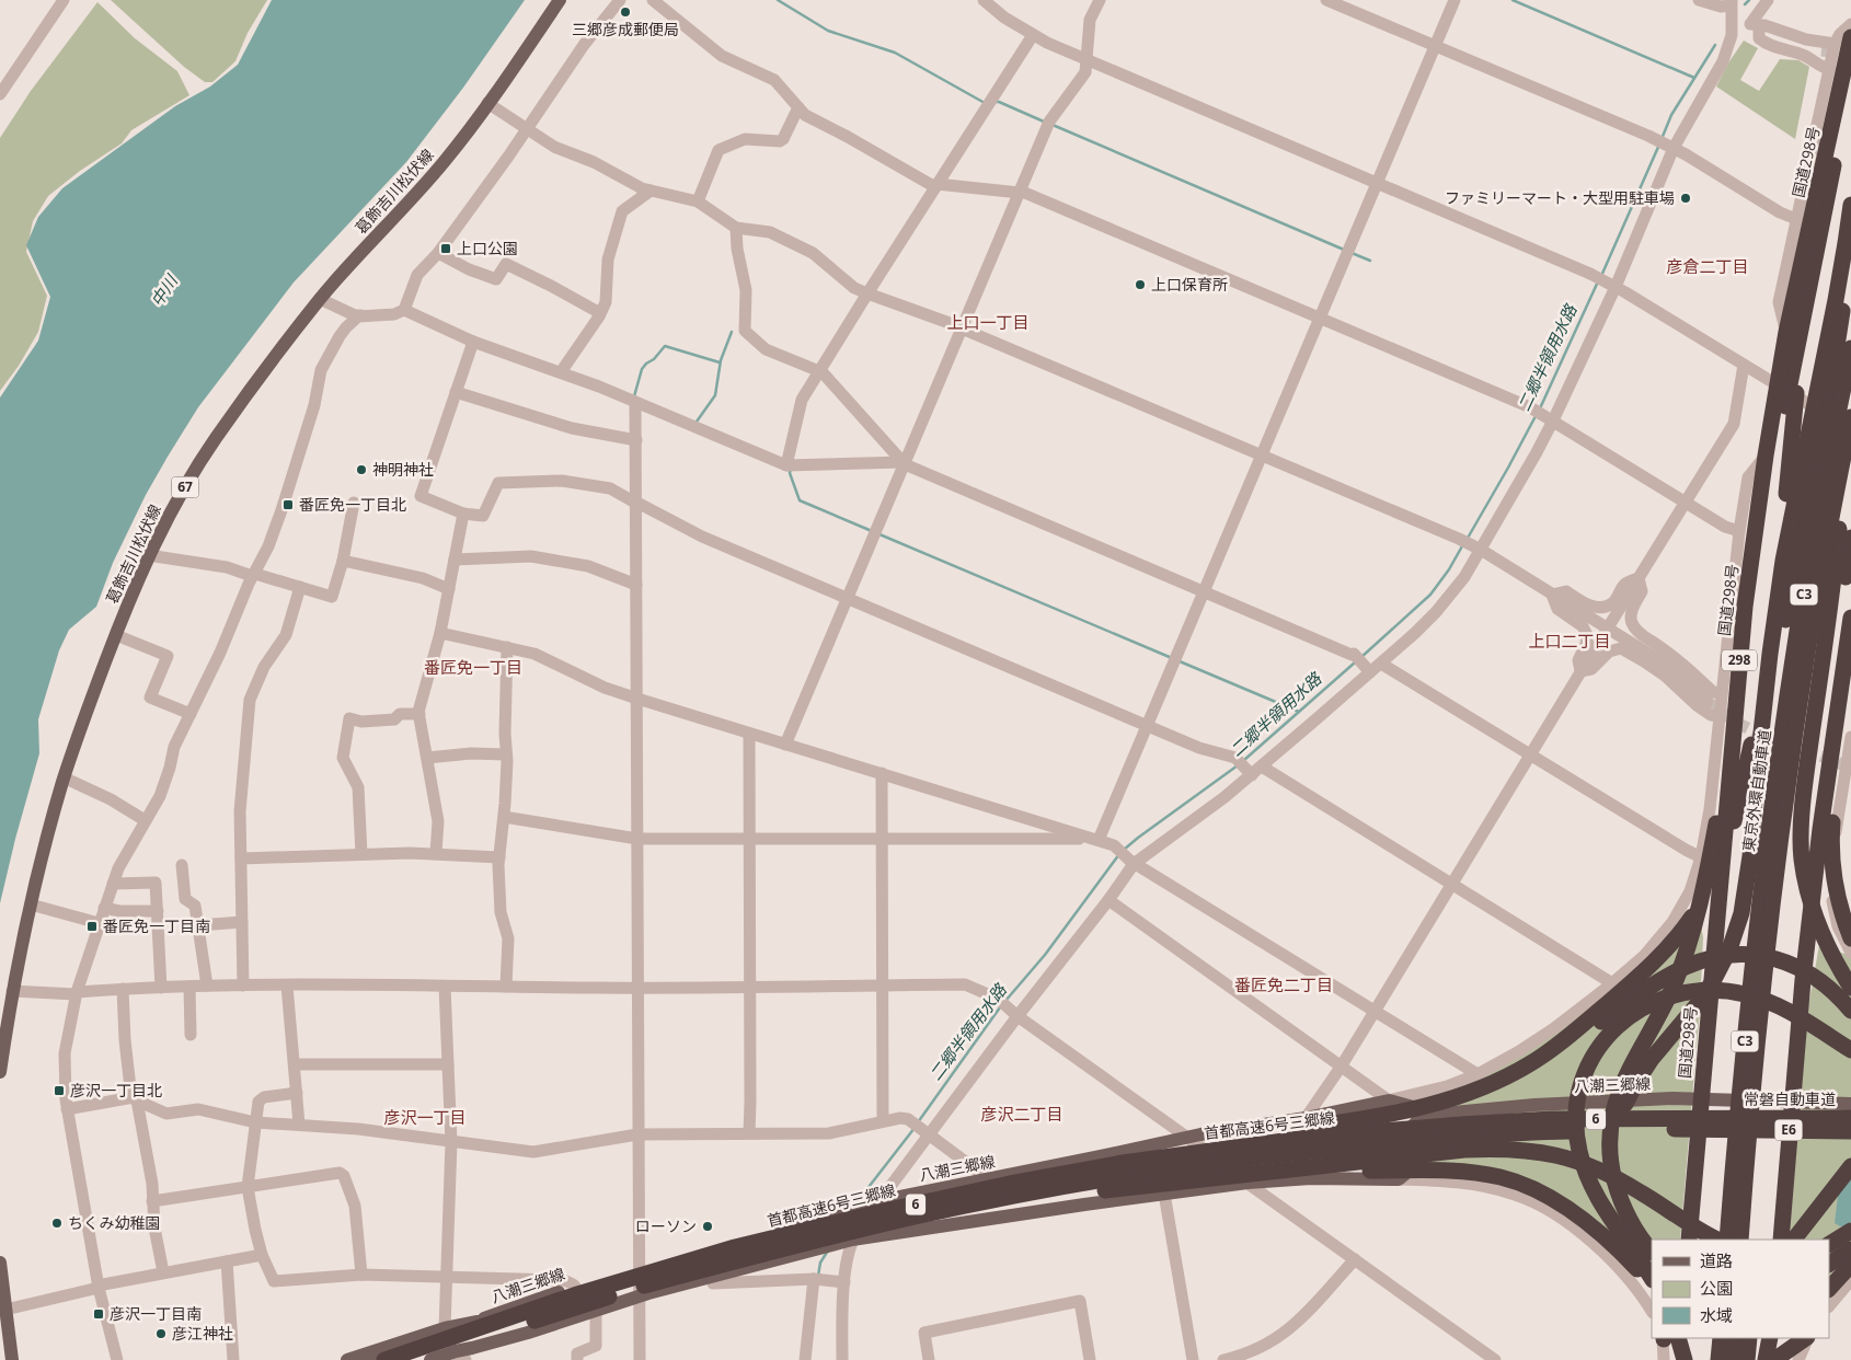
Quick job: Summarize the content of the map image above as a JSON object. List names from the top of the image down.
{
  "streets": {
    "highway": [
      "国道298号",
      "C3",
      "298",
      "東京外環自動車道",
      "常磐自動車道",
      "6",
      "首都高速6号三郷線",
      "E6"
    ],
    "main road": ["葛飾吉川松伏線", "67", "八潮三郷線"]
  },
  "crossings": [
    ["常磐自動車道", "6"],
    ["6", "首都高速6号三郷線"]
  ],
  "districts": [
    "彦倉二丁目",
    "上口一丁目",
    "上口二丁目",
    "番匠免一丁目",
    "番匠免二丁目",
    "彦沢二丁目",
    "彦沢一丁目"
  ],
  "water": ["中川", "二郷半領用水路"],
  "places": {
    "other": [
      "三郷彦成郵便局",
      "ファミリーマート・大型用駐車場",
      "上口保育所",
      "神明神社",
      "ちくみ幼稚園",
      "ローソン",
      "彦江神社"
    ],
    "transit": [
      "上口公園",
      "番匠免一丁目北",
      "番匠免一丁目南",
      "彦沢一丁目北",
      "彦沢一丁目南"
    ]
  },
  "legend": ["道路", "公園", "水域"]
}
